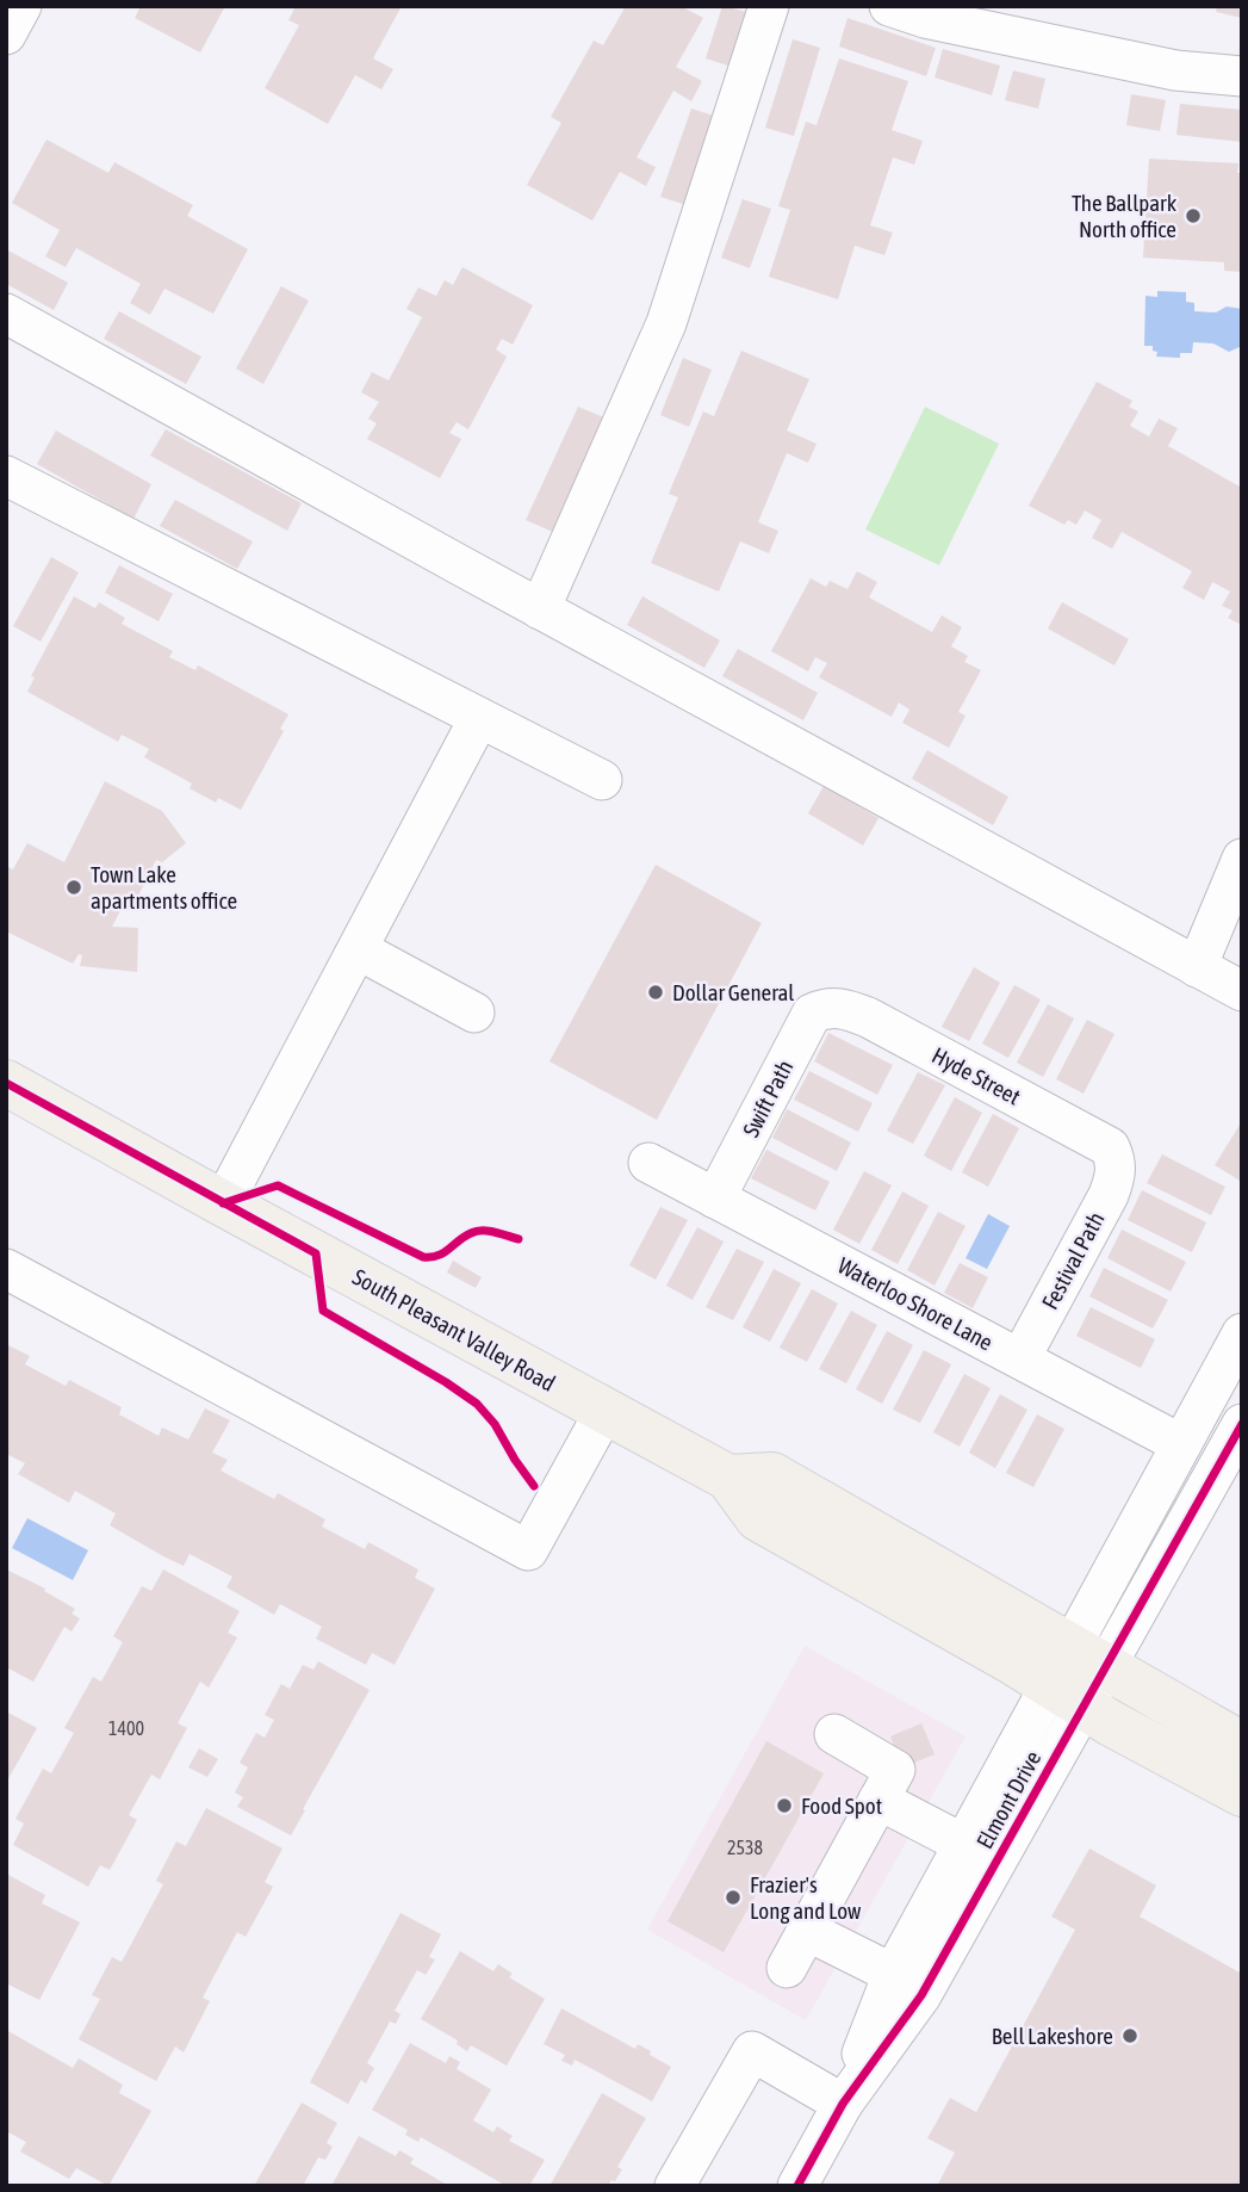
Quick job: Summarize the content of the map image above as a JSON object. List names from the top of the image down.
{
  "streets": {
    "main road": ["South Pleasant Valley Road"],
    "street": [
      "Hyde Street",
      "Swift Path",
      "Festival Path",
      "Waterloo Shore Lane",
      "Elmont Drive"
    ]
  },
  "crossings": [
    ["Hyde Street", "Swift Path"],
    ["Hyde Street", "Festival Path"],
    ["Swift Path", "Waterloo Shore Lane"],
    ["Festival Path", "Waterloo Shore Lane"],
    ["Waterloo Shore Lane", "Elmont Drive"],
    ["South Pleasant Valley Road", "Elmont Drive"]
  ],
  "places": [
    "The Ballpark North office",
    "Town Lake apartments office",
    "Dollar General",
    "Food Spot",
    "Frazier's Long and Low",
    "Bell Lakeshore"
  ],
  "house_numbers": ["1400", "2538"]
}
